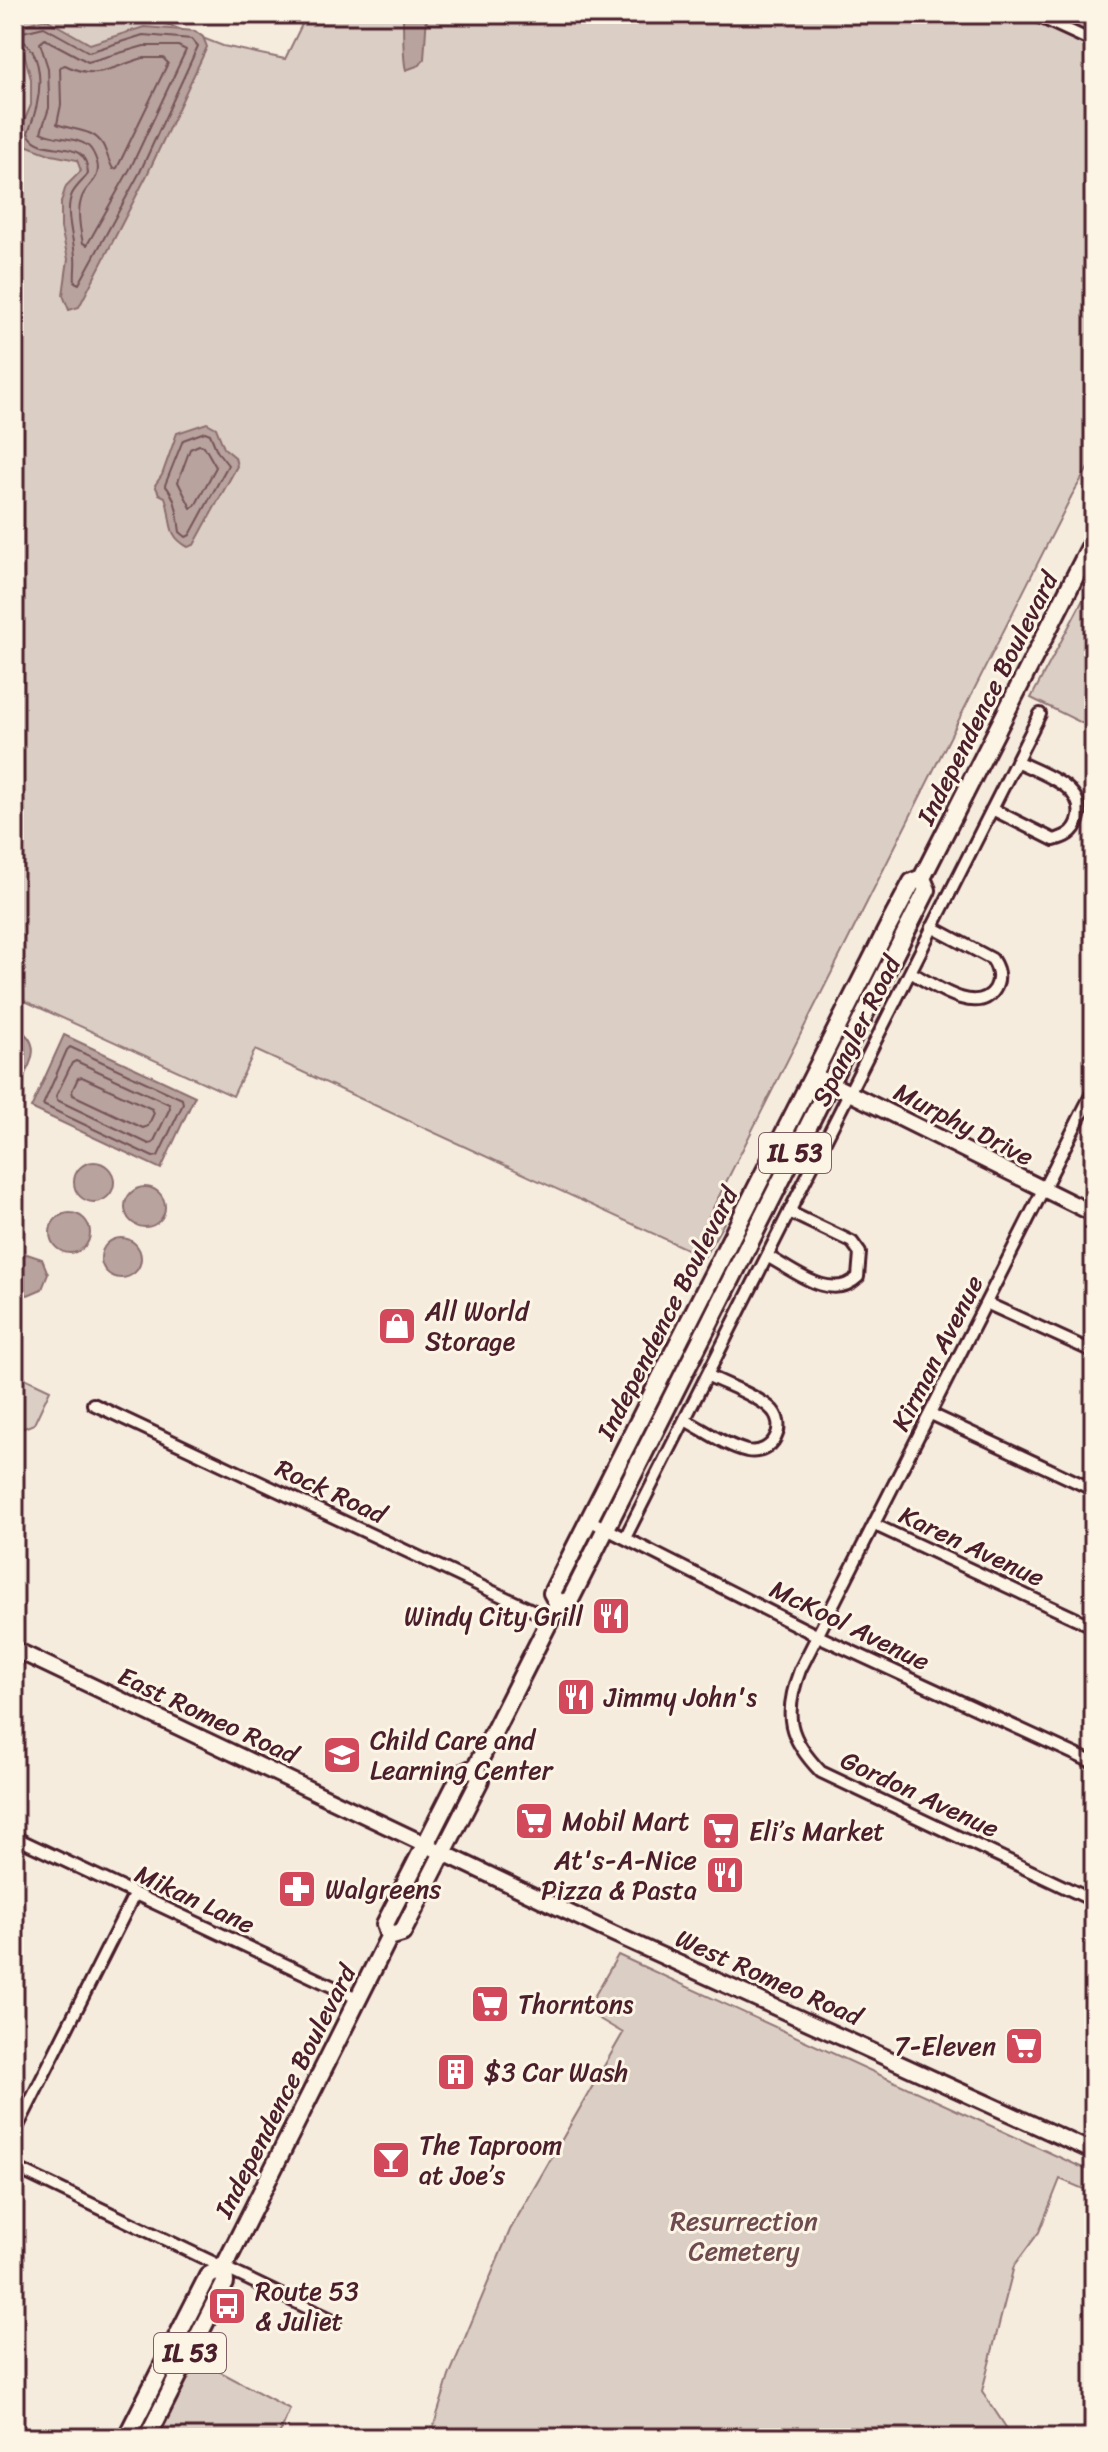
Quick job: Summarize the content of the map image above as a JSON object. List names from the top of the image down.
{
  "streets": {
    "main road": [
      "Independence Boulevard",
      "Murphy Drive",
      "IL 53",
      "East Romeo Road",
      "West Romeo Road"
    ],
    "street": [
      "Spangler Road",
      "Kirman Avenue",
      "Rock Road",
      "Karen Avenue",
      "McKool Avenue",
      "Gordon Avenue",
      "Mikan Lane"
    ]
  },
  "crossings": [
    ["Independence Boulevard", "Murphy Drive"],
    ["Independence Boulevard", "Rock Road"],
    ["Independence Boulevard", "McKool Avenue"],
    ["Independence Boulevard", "East Romeo Road"],
    ["Independence Boulevard", "Mikan Lane"],
    ["Independence Boulevard", "West Romeo Road"],
    ["Spangler Road", "Murphy Drive"],
    ["Spangler Road", "McKool Avenue"],
    ["Murphy Drive", "Kirman Avenue"],
    ["Kirman Avenue", "Karen Avenue"],
    ["Kirman Avenue", "McKool Avenue"],
    ["Kirman Avenue", "Gordon Avenue"],
    ["McKool Avenue", "Gordon Avenue"],
    ["East Romeo Road", "West Romeo Road"]
  ],
  "parks": ["Resurrection Cemetery"],
  "places": {
    "shop": ["All World Storage"],
    "restaurant": ["Windy City Grill", "Jimmy John's", "At's-A-Nice Pizza & Pasta"],
    "school or university": ["Child Care and Learning Center"],
    "supermarket": [
      "Mobil Mart",
      "Eli’s Market",
      "Thorntons",
      "7-Eleven"
    ],
    "pharmacy": ["Walgreens"],
    "building": ["$3 Car Wash"],
    "bar": ["The Taproom at Joe’s"],
    "bus stop": ["Route 53 & Juliet"]
  }
}
